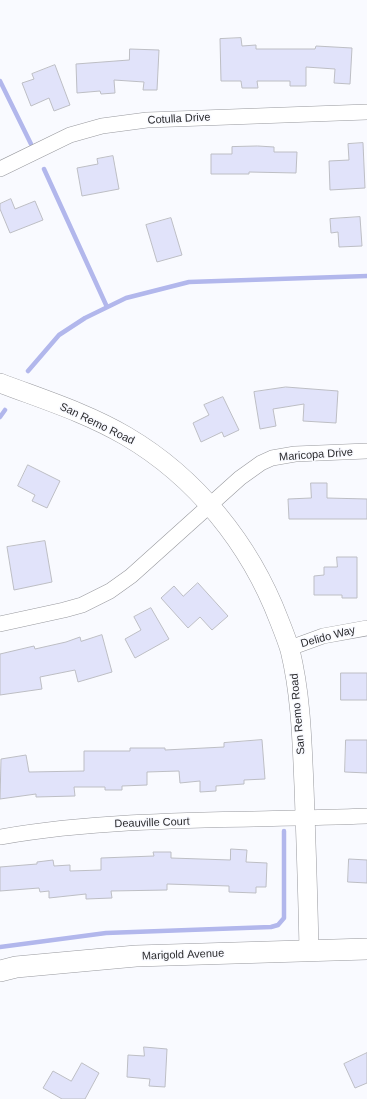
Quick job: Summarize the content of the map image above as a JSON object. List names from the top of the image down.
{
  "streets": {
    "main road": ["Marigold Avenue"],
    "street": [
      "Cotulla Drive",
      "San Remo Road",
      "Maricopa Drive",
      "Delido Way",
      "Deauville Court"
    ]
  },
  "crossings": [
    ["San Remo Road", "Maricopa Drive"],
    ["San Remo Road", "Delido Way"],
    ["San Remo Road", "Deauville Court"],
    ["San Remo Road", "Marigold Avenue"]
  ]
}
